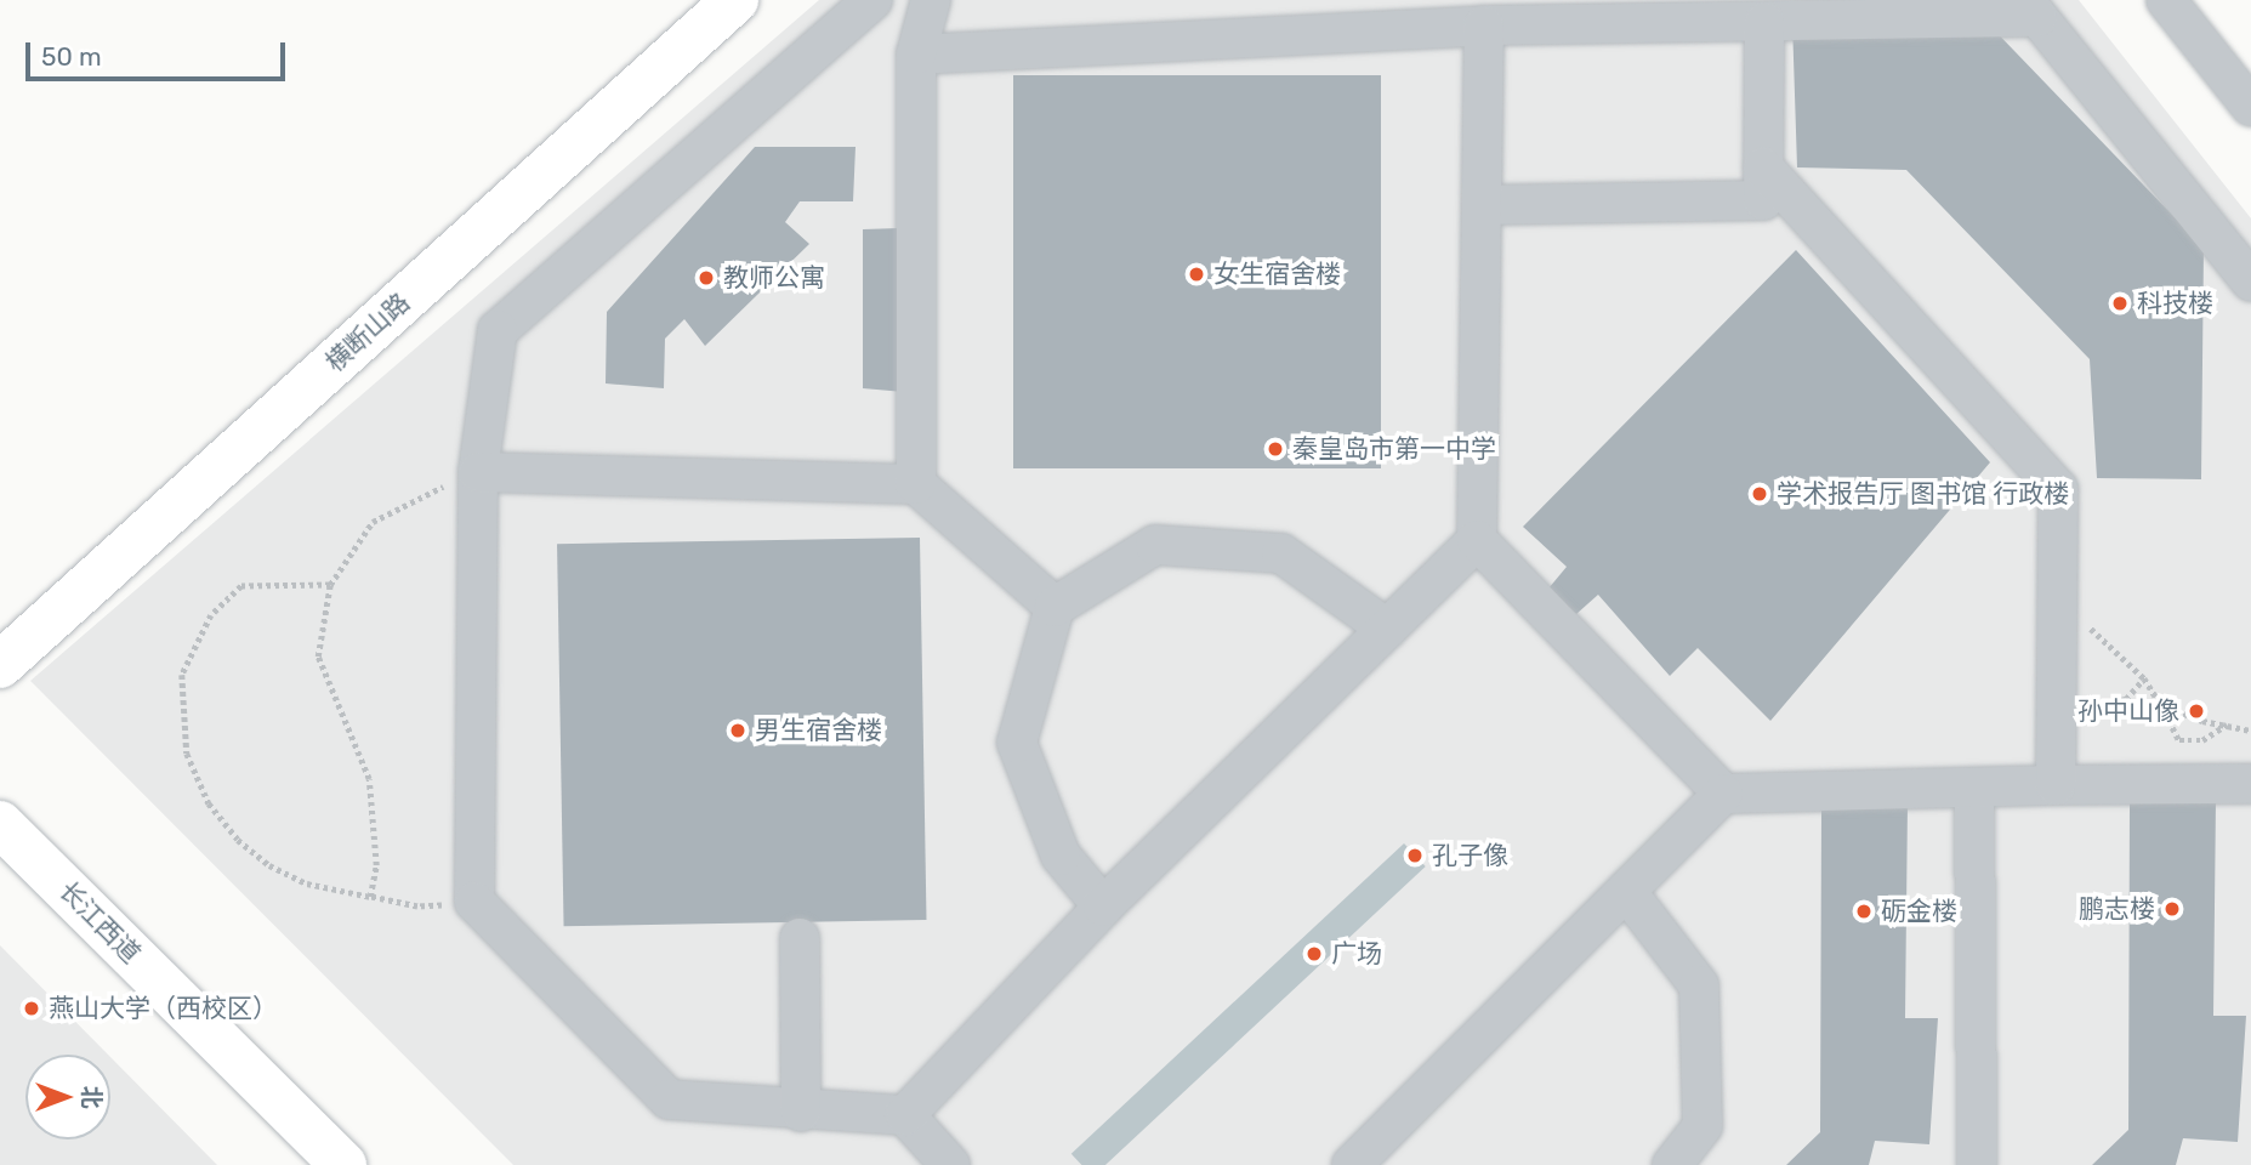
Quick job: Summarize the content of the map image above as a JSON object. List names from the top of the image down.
{
  "streets": {
    "main road": ["横断山路", "长江西道"]
  },
  "places": [
    "女生宿舍楼",
    "教师公寓",
    "科技楼",
    "秦皇岛市第一中学",
    "学术报告厅 图书馆 行政楼",
    "孙中山像",
    "男生宿舍楼",
    "孔子像",
    "鹏志楼",
    "砺金楼",
    "广场",
    "燕山大学（西校区）"
  ],
  "scale_bar": "50 m",
  "north": "right"
}
